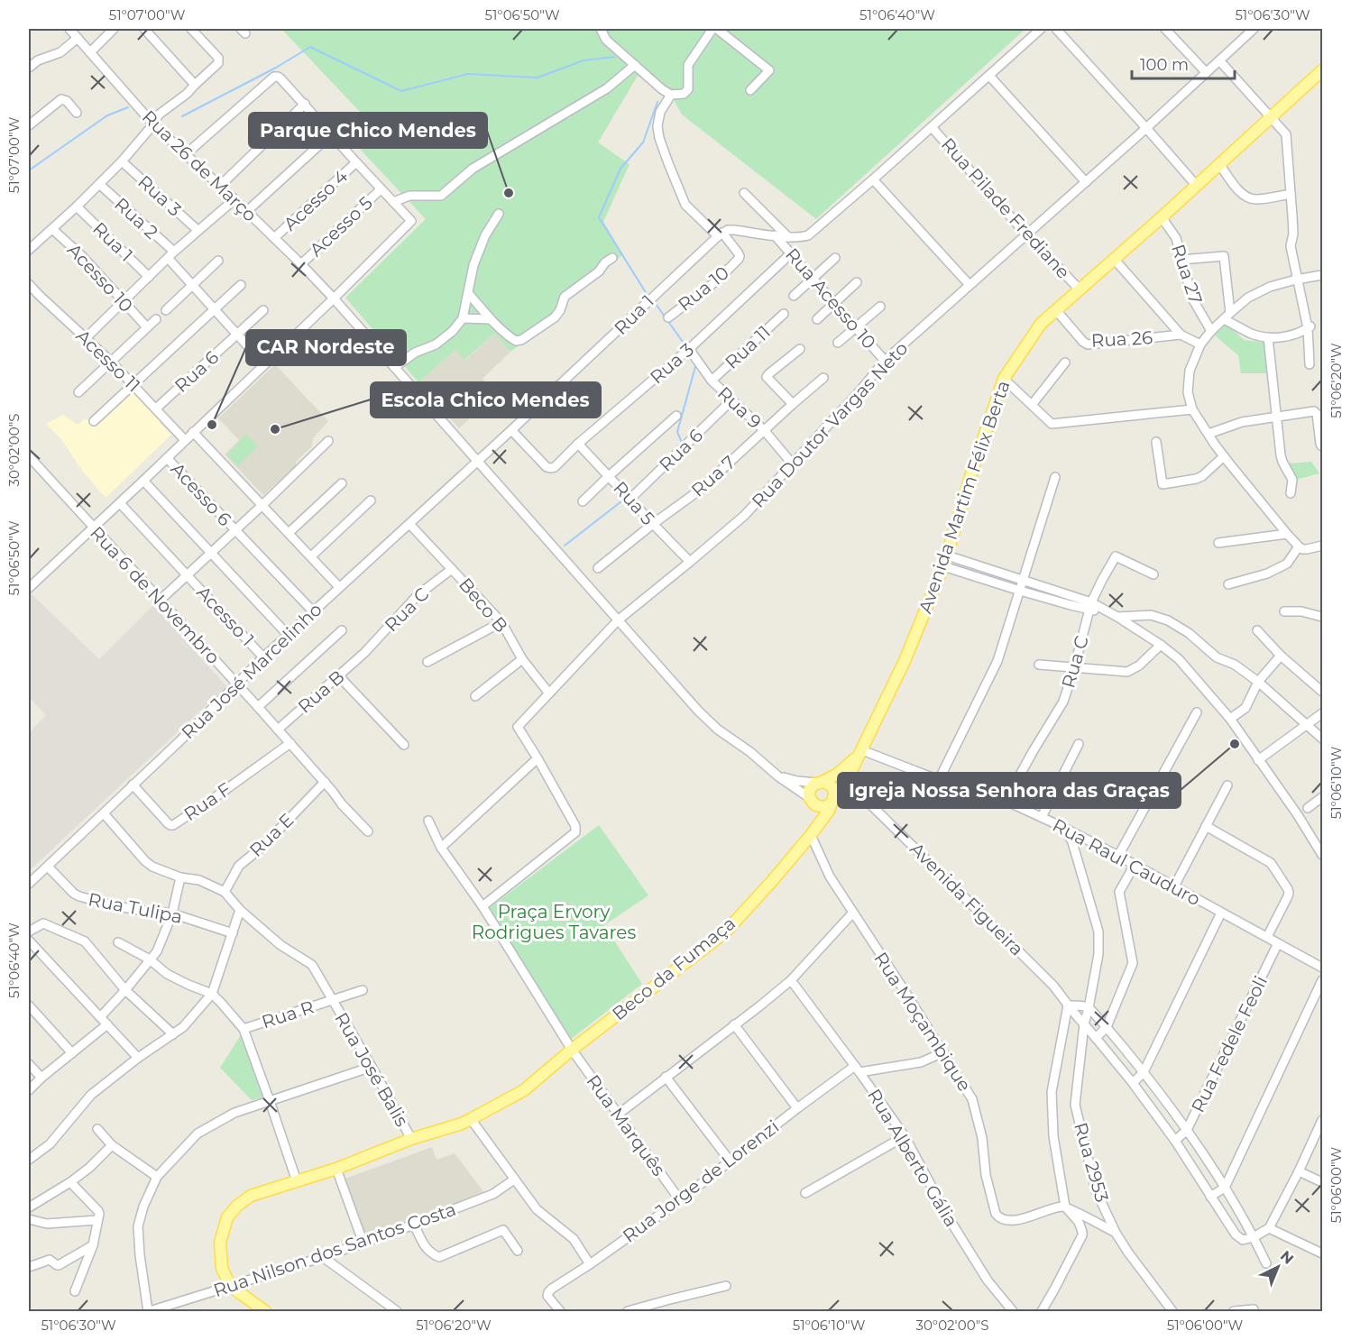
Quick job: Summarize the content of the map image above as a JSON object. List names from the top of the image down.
{
  "streets": {
    "main road": ["Avenida Martim Félix Berta", "Beco da Fumaça"],
    "street": [
      "Rua 26 de Março",
      "Rua 3",
      "Acesso 4",
      "Rua Pilade Frediane",
      "Rua 2",
      "Acesso 5",
      "Rua 1",
      "Rua 27",
      "Acesso 10",
      "Rua 10",
      "Rua Acesso 10",
      "Rua 26",
      "Rua 11",
      "Acesso 11",
      "Rua 6",
      "Rua 9",
      "Rua Doutor Vargas Neto",
      "Rua 7",
      "Acesso 6",
      "Rua 5",
      "Rua 6 de Novembro",
      "Beco B",
      "Rua C",
      "Acesso 1",
      "Rua José Marcelinho",
      "Rua B",
      "Rua F",
      "Rua E",
      "Rua Raul Cauduro",
      "Avenida Figueira",
      "Rua Tulipa",
      "Rua R",
      "Rua Moçambique",
      "Rua Fedele Feoli",
      "Rua José Balis",
      "Rua Marquês",
      "Rua Alberto Gália",
      "Rua 2953",
      "Rua Jorge de Lorenzi",
      "Rua Nilson dos Santos Costa"
    ]
  },
  "crossings": [
    ["Rua 26 de Março", "Acesso 4"],
    ["Rua 26 de Março", "Acesso 5"],
    ["Rua 3", "Rua 1"],
    ["Rua 3", "Rua Acesso 10"],
    ["Rua 3", "Rua 9"],
    ["Rua 3", "Rua 5"],
    ["Rua Pilade Frediane", "Rua Doutor Vargas Neto"],
    ["Rua Pilade Frediane", "Avenida Martim Félix Berta"],
    ["Rua 2", "Rua 6"],
    ["Rua 1", "Rua 10"],
    ["Rua 1", "Rua José Marcelinho"],
    ["Rua 27", "Avenida Martim Félix Berta"],
    ["Rua Acesso 10", "Rua Doutor Vargas Neto"],
    ["Rua 26", "Avenida Martim Félix Berta"],
    ["Rua 11", "Rua 9"],
    ["Acesso 11", "Rua 6"],
    ["Rua 6", "Rua 9"],
    ["Rua 6", "Rua 5"],
    ["Rua 9", "Rua Doutor Vargas Neto"],
    ["Rua 9", "Rua 7"],
    ["Rua Doutor Vargas Neto", "Rua 5"],
    ["Rua Doutor Vargas Neto", "Beco B"],
    ["Rua 7", "Rua 5"],
    ["Acesso 6", "Rua José Marcelinho"],
    ["Avenida Martim Félix Berta", "Rua Raul Cauduro"],
    ["Avenida Martim Félix Berta", "Avenida Figueira"],
    ["Avenida Martim Félix Berta", "Beco da Fumaça"],
    ["Rua 6 de Novembro", "Rua José Marcelinho"],
    ["Rua 6 de Novembro", "Rua B"],
    ["Rua 6 de Novembro", "Rua F"],
    ["Rua 6 de Novembro", "Rua E"],
    ["Beco B", "Rua C"],
    ["Beco B", "Rua José Marcelinho"],
    ["Rua C", "Rua B"],
    ["Rua C", "Rua Raul Cauduro"],
    ["Acesso 1", "Rua José Marcelinho"],
    ["Rua José Marcelinho", "Rua F"],
    ["Rua José Marcelinho", "Rua Tulipa"],
    ["Rua E", "Rua José Balis"],
    ["Rua Raul Cauduro", "Rua Fedele Feoli"],
    ["Rua Raul Cauduro", "Rua 2953"],
    ["Avenida Figueira", "Rua Fedele Feoli"],
    ["Avenida Figueira", "Rua 2953"],
    ["Beco da Fumaça", "Rua Moçambique"],
    ["Beco da Fumaça", "Rua José Balis"],
    ["Beco da Fumaça", "Rua Marquês"],
    ["Beco da Fumaça", "Rua Nilson dos Santos Costa"],
    ["Rua R", "Rua José Balis"],
    ["Rua Moçambique", "Rua Jorge de Lorenzi"],
    ["Rua Marquês", "Rua Jorge de Lorenzi"],
    ["Rua Alberto Gália", "Rua Jorge de Lorenzi"]
  ],
  "parks": ["Praça Ervory Rodrigues Tavares"],
  "places": [
    "Parque Chico Mendes",
    "CAR Nordeste",
    "Escola Chico Mendes",
    "Igreja Nossa Senhora das Graças"
  ],
  "scale_bar": "100 m",
  "north": "top right",
  "coordinates": [
    "51°07'00\"W",
    "51°06'50\"W",
    "51°06'40\"W",
    "51°06'30\"W",
    "51°06'20\"W",
    "30°02'00\"S",
    "51°06'10\"W",
    "51°06'00\"W"
  ]
}
